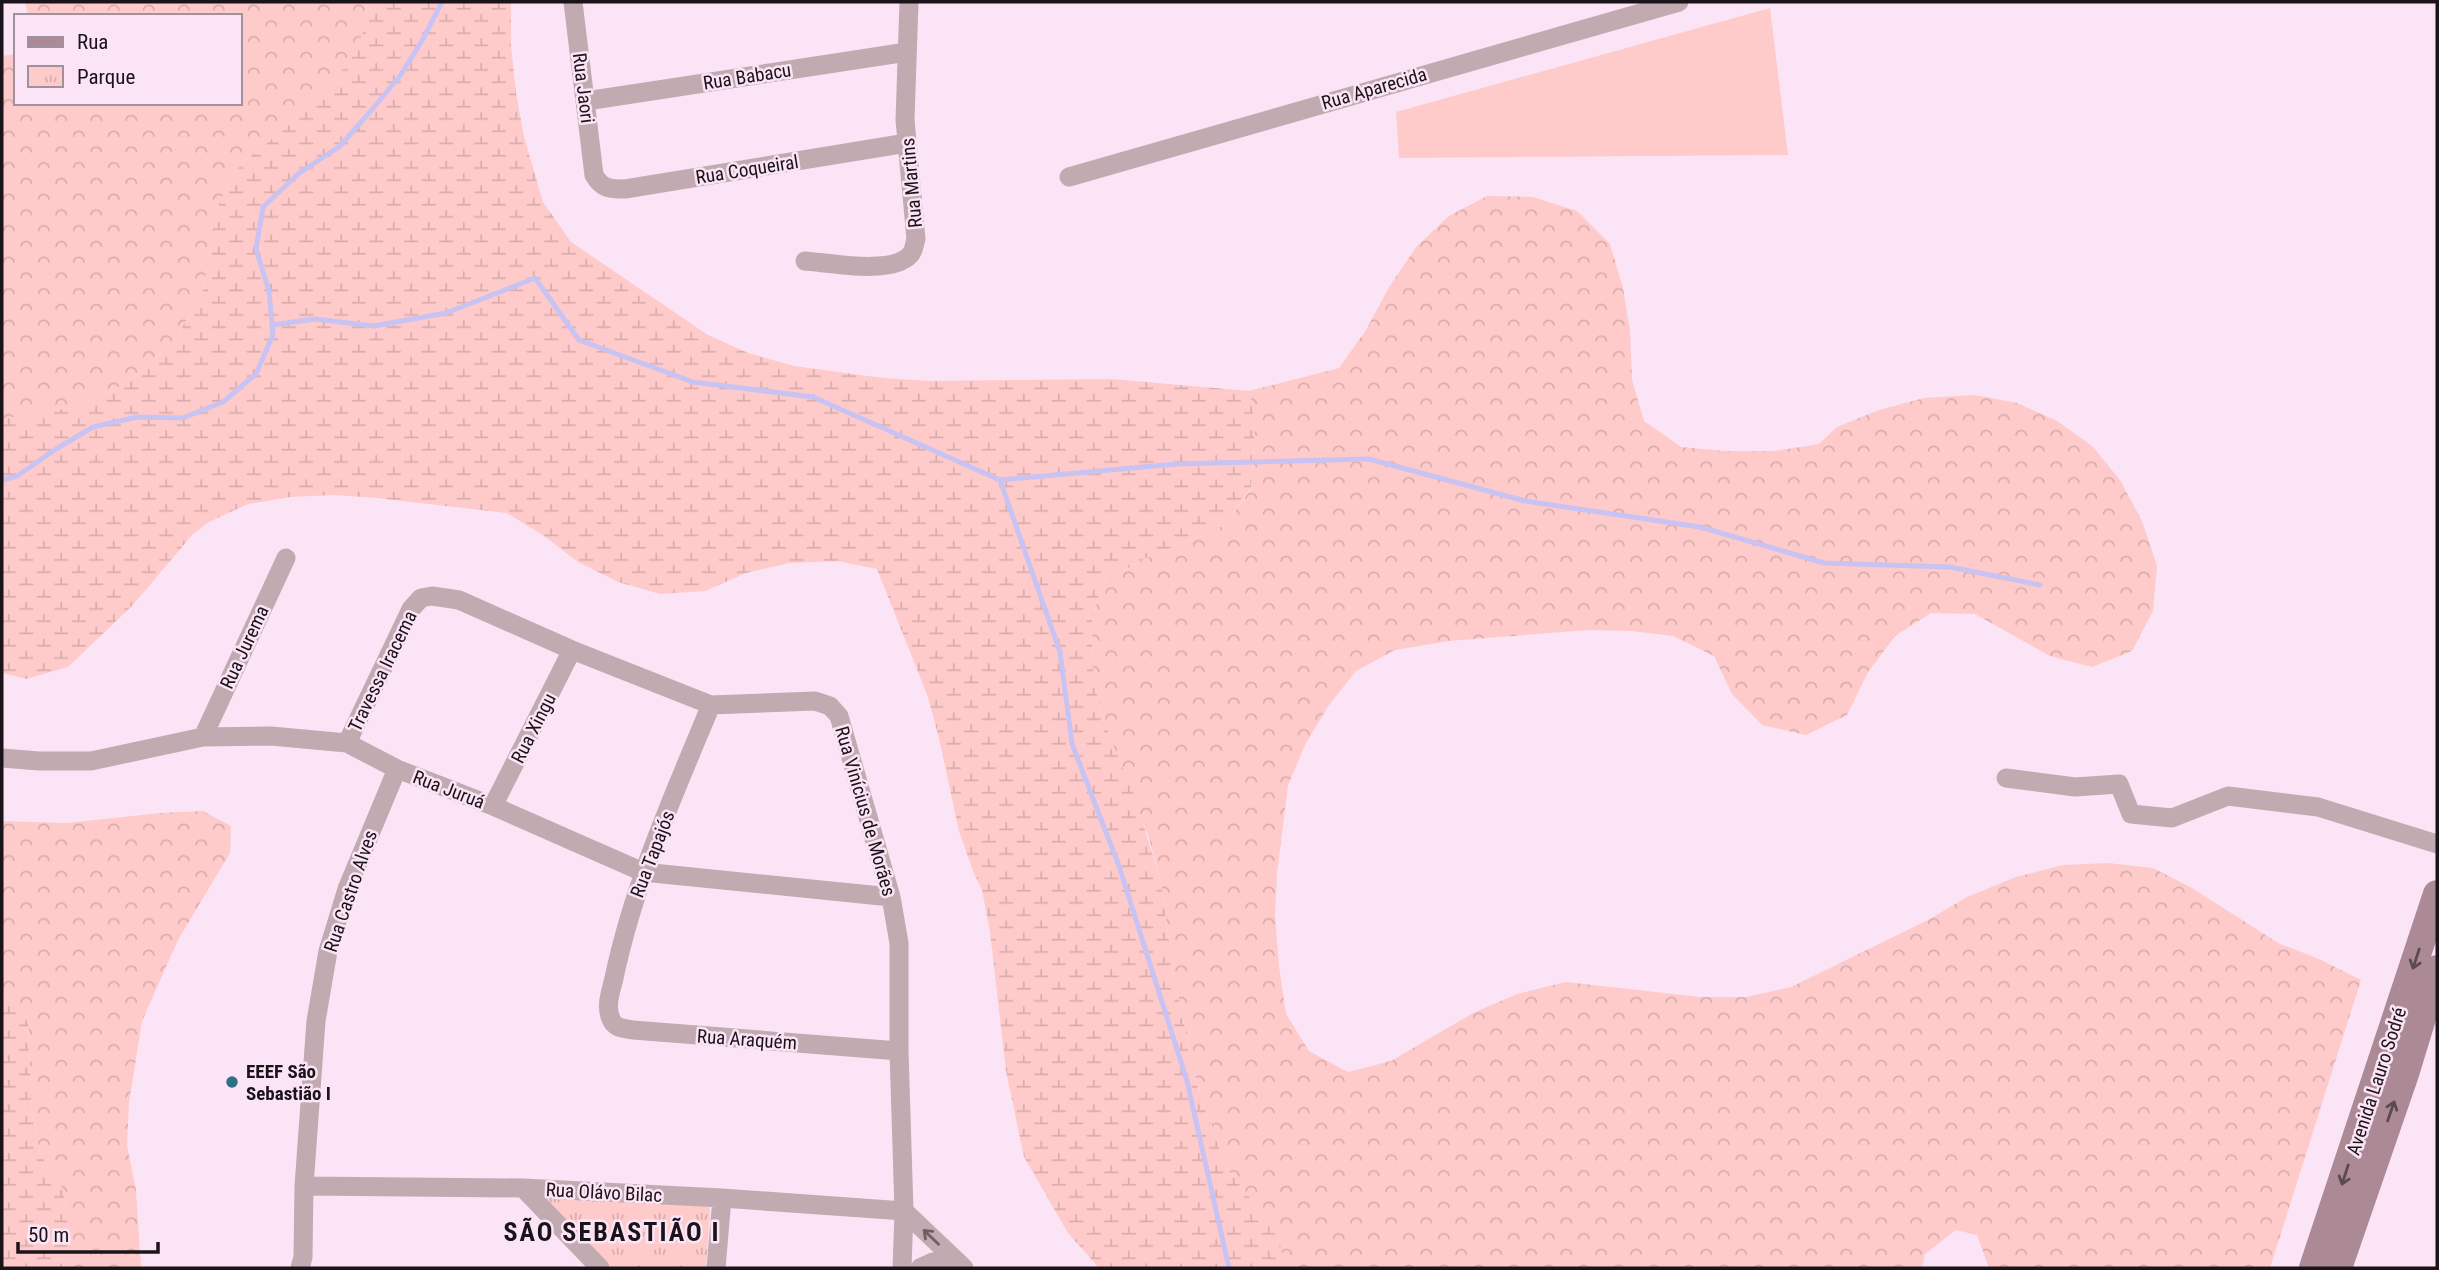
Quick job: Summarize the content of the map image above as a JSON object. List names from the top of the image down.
{
  "streets": {
    "street": [
      "Rua Babacu",
      "Rua Jaori",
      "Rua Aparecida",
      "Rua Coqueiral",
      "Rua Martins",
      "Rua Jurema",
      "Travessa Iracema",
      "Rua Xingu",
      "Rua Juruá",
      "Rua Vinícius de Morães",
      "Rua Tapajós",
      "Rua Castro Alves",
      "Rua Araquém",
      "Avenida Lauro Sodré",
      "Rua Olávo Bilac"
    ]
  },
  "crossings": [
    ["Rua Babacu", "Rua Jaori"],
    ["Rua Babacu", "Rua Martins"],
    ["Rua Jaori", "Rua Coqueiral"],
    ["Rua Coqueiral", "Rua Martins"],
    ["Rua Jurema", "Rua Juruá"],
    ["Travessa Iracema", "Rua Juruá"],
    ["Travessa Iracema", "Rua Vinícius de Morães"],
    ["Rua Xingu", "Rua Juruá"],
    ["Rua Xingu", "Rua Vinícius de Morães"],
    ["Rua Juruá", "Rua Vinícius de Morães"],
    ["Rua Juruá", "Rua Tapajós"],
    ["Rua Juruá", "Rua Castro Alves"],
    ["Rua Vinícius de Morães", "Rua Tapajós"],
    ["Rua Vinícius de Morães", "Rua Araquém"],
    ["Rua Vinícius de Morães", "Rua Olávo Bilac"],
    ["Rua Tapajós", "Rua Araquém"],
    ["Rua Castro Alves", "Rua Olávo Bilac"]
  ],
  "districts": ["SÃO SEBASTIÃO I"],
  "places": ["EEEF São Sebastião I"],
  "legend": ["Rua", "Parque"],
  "scale_bar": "50 m"
}
